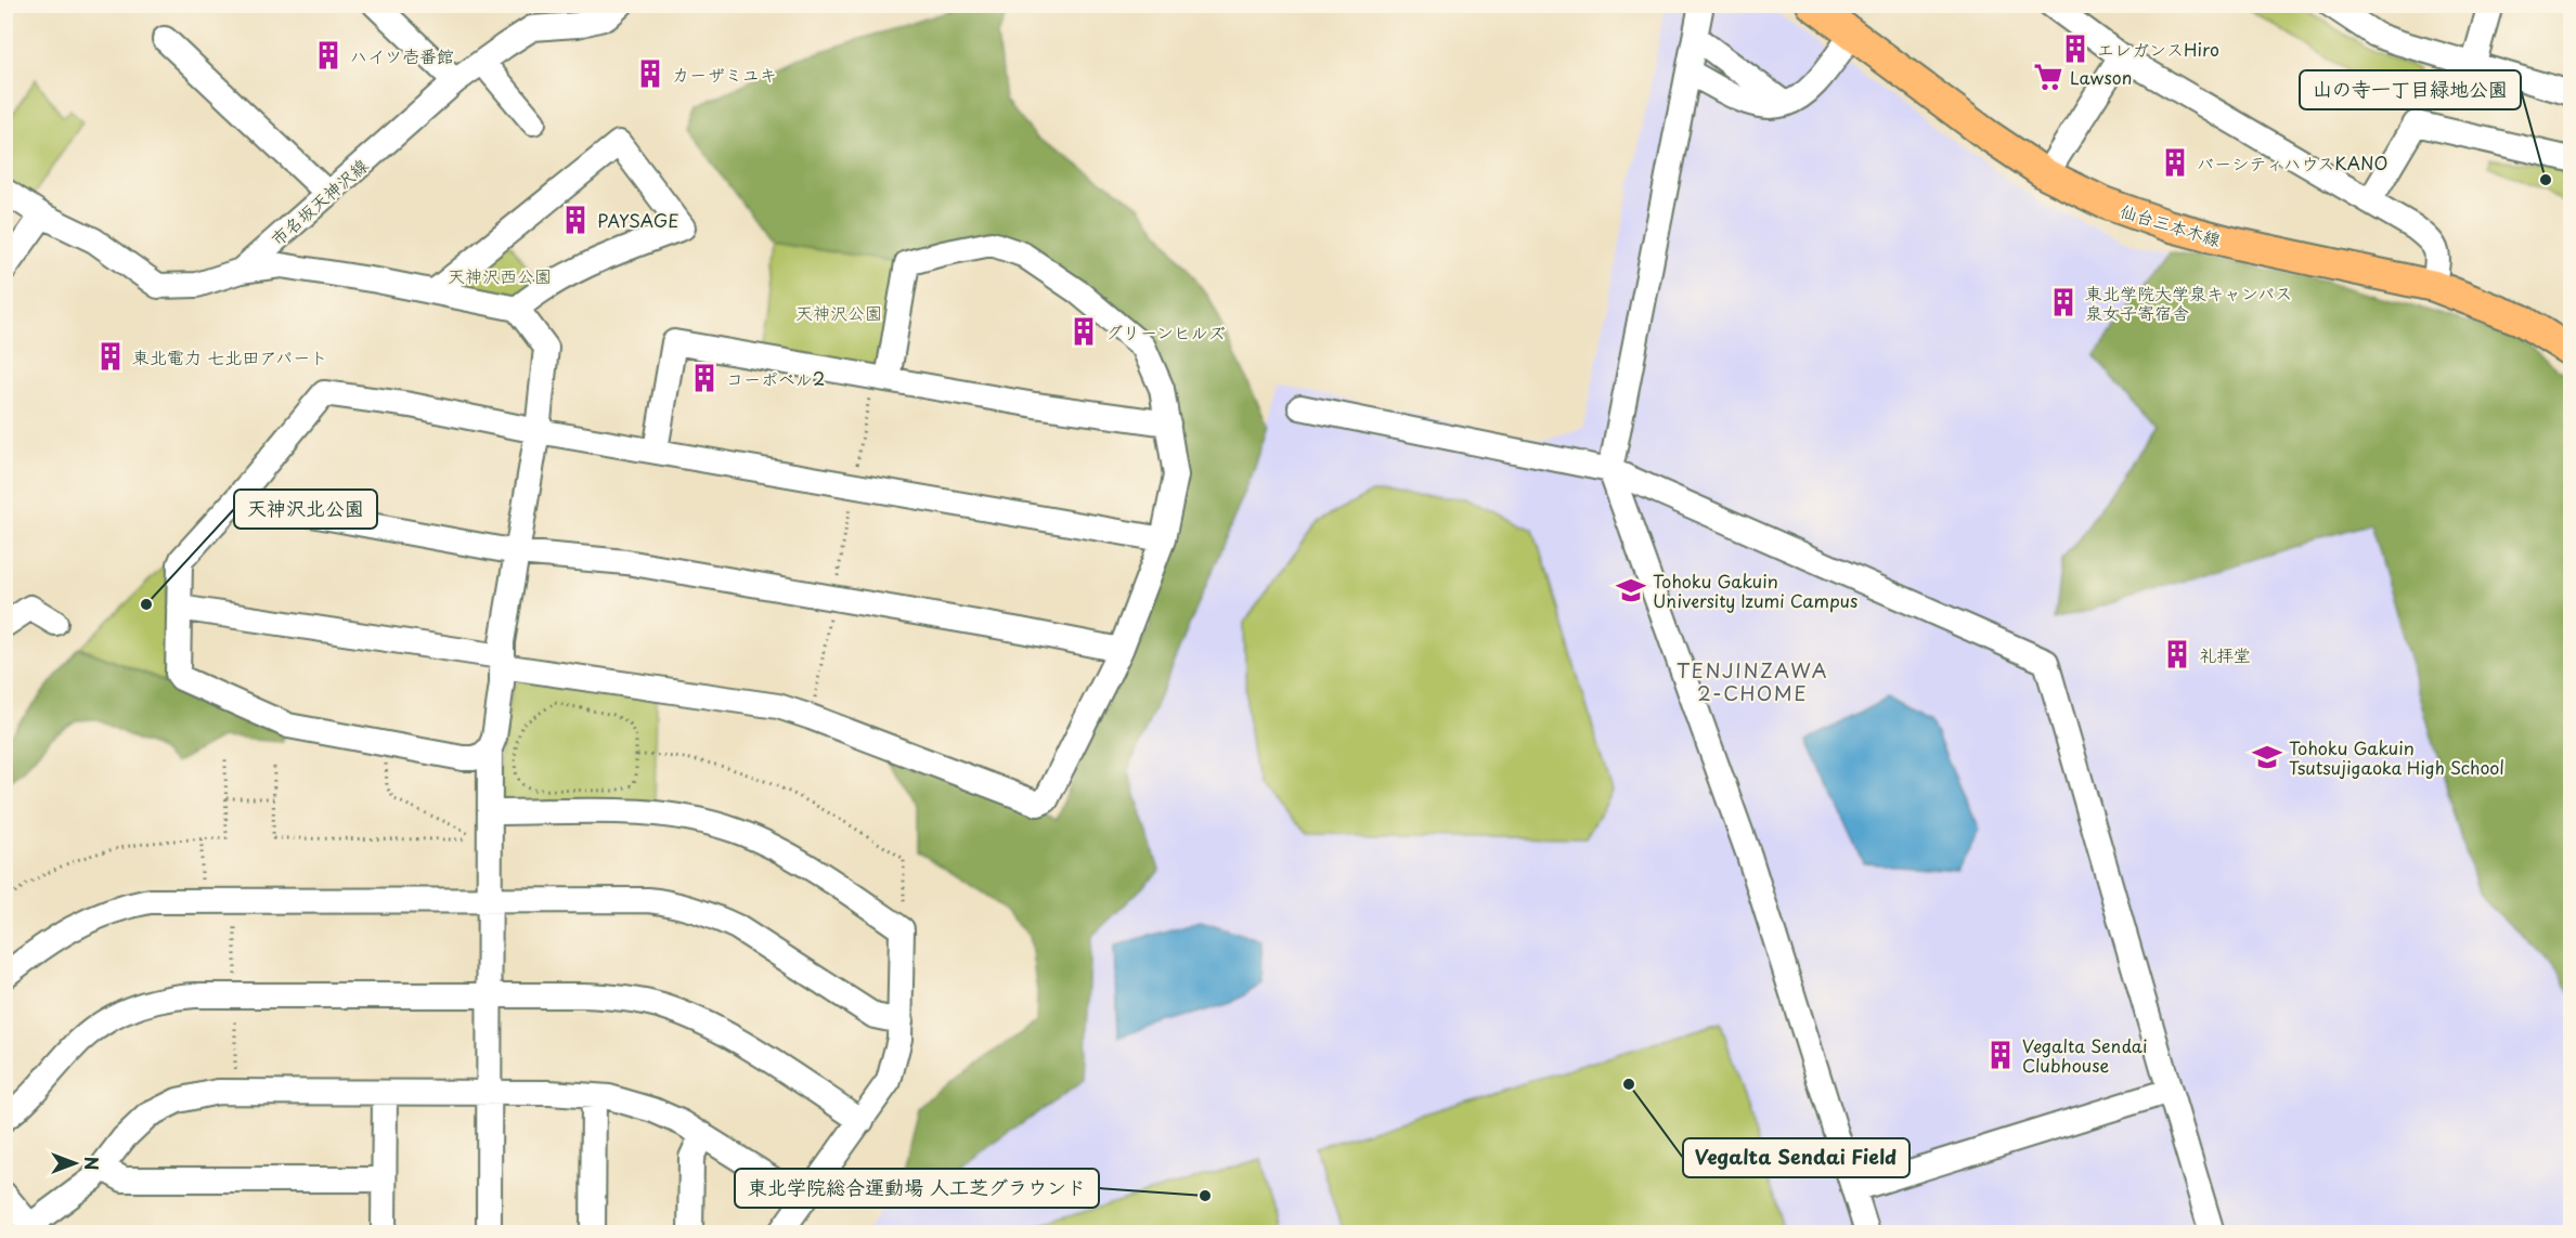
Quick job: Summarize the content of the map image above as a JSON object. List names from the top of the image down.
{
  "streets": {
    "main road": ["仙台三本木線"],
    "street": ["市名坂天神沢線"]
  },
  "districts": ["TENJINZAWA 2-CHOME"],
  "parks": ["天神沢西公園", "天神沢公園"],
  "places": {
    "building": [
      "エレガンスHiro",
      "ハイツ壱番館",
      "カーザミユキ",
      "バーシティハウスKANO",
      "PAYSAGE",
      "東北学院大学泉キャンパス 泉女子寄宿舎",
      "グリーンヒルズ",
      "東北電力 七北田アパート",
      "コーポベル2",
      "礼拝堂",
      "Vegalta Sendai Clubhouse"
    ],
    "supermarket": ["Lawson"],
    "other": [
      "山の寺一丁目緑地公園",
      "天神沢北公園",
      "Vegalta Sendai Field",
      "東北学院総合運動場 人工芝グラウンド"
    ],
    "school or university": ["Tohoku Gakuin University Izumi Campus", "Tohoku Gakuin Tsutsujigaoka High School"]
  },
  "north": "right"
}
